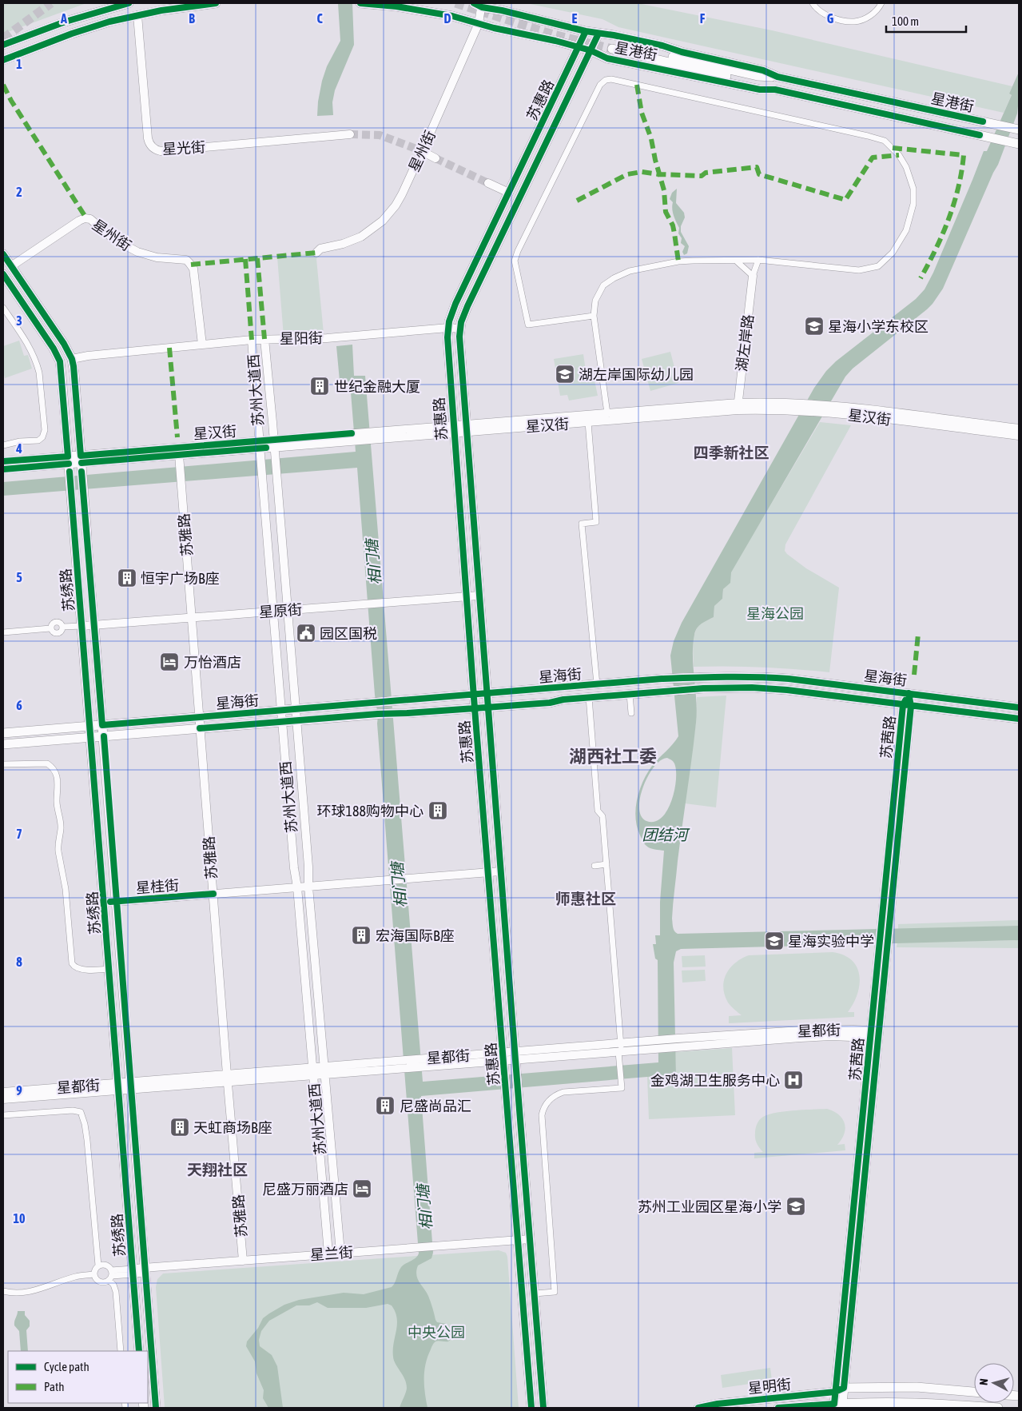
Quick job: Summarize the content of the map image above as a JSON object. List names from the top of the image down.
{
  "streets": {
    "main road": [
      "星港街",
      "苏惠路",
      "星光街",
      "星州街",
      "星阳街",
      "湖左岸路",
      "苏州大道西",
      "星汉街",
      "苏雅路",
      "苏绣路",
      "星原街",
      "星海街",
      "苏茜路",
      "星桂街",
      "星都街",
      "星兰街",
      "星明街"
    ]
  },
  "crossings": [
    ["星港街", "苏惠路"],
    ["星港街", "星州街"],
    ["苏惠路", "星阳街"],
    ["苏惠路", "星汉街"],
    ["苏惠路", "星原街"],
    ["苏惠路", "星海街"],
    ["苏惠路", "星桂街"],
    ["苏惠路", "星都街"],
    ["苏惠路", "星兰街"],
    ["星州街", "星阳街"],
    ["星州街", "苏绣路"],
    ["星阳街", "苏州大道西"],
    ["星阳街", "苏绣路"],
    ["湖左岸路", "星汉街"],
    ["苏州大道西", "星汉街"],
    ["苏州大道西", "星原街"],
    ["苏州大道西", "星海街"],
    ["苏州大道西", "星桂街"],
    ["苏州大道西", "星都街"],
    ["苏州大道西", "星兰街"],
    ["星汉街", "苏雅路"],
    ["星汉街", "苏绣路"],
    ["苏雅路", "星原街"],
    ["苏雅路", "星海街"],
    ["苏雅路", "星桂街"],
    ["苏雅路", "星都街"],
    ["苏雅路", "星兰街"],
    ["苏绣路", "星原街"],
    ["苏绣路", "星海街"],
    ["苏绣路", "星桂街"],
    ["苏绣路", "星都街"],
    ["苏绣路", "星兰街"],
    ["星海街", "苏茜路"],
    ["苏茜路", "星都街"],
    ["苏茜路", "星明街"]
  ],
  "districts": [
    "四季新社区",
    "湖西社工委",
    "师惠社区",
    "天翔社区"
  ],
  "water": ["相门塘", "团结河"],
  "parks": ["星海公园", "中央公园"],
  "places": {
    "school or university": [
      "星海小学东校区",
      "湖左岸国际幼儿园",
      "星海实验中学",
      "苏州工业园区星海小学"
    ],
    "building": [
      "世纪金融大厦",
      "恒宇广场B座",
      "环球188购物中心",
      "宏海国际B座",
      "尼盛尚品汇",
      "天虹商场B座"
    ],
    "public building": ["园区国税"],
    "hotel": ["万怡酒店", "尼盛万丽酒店"],
    "hospital": ["金鸡湖卫生服务中心"]
  },
  "legend": ["Cycle path", "Path"],
  "scale_bar": "100 m",
  "north": "left",
  "grid": {
    "columns": [
      "A",
      "B",
      "C",
      "D",
      "E",
      "F",
      "G"
    ],
    "rows": [
      "1",
      "2",
      "3",
      "4",
      "5",
      "6",
      "7",
      "8",
      "9",
      "10"
    ]
  }
}
